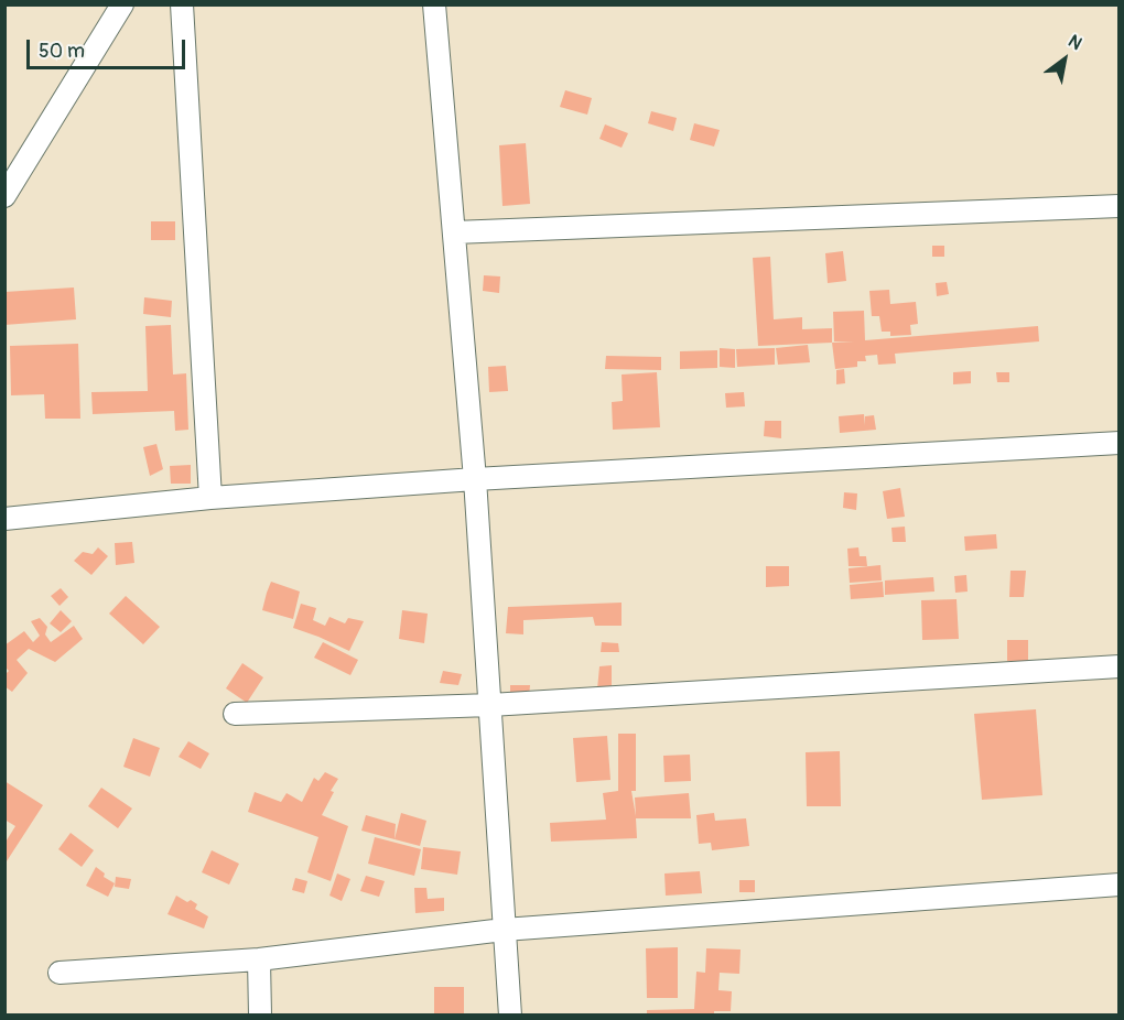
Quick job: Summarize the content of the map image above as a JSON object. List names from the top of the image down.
{
  "scale_bar": "50 m",
  "north": "top right"
}
